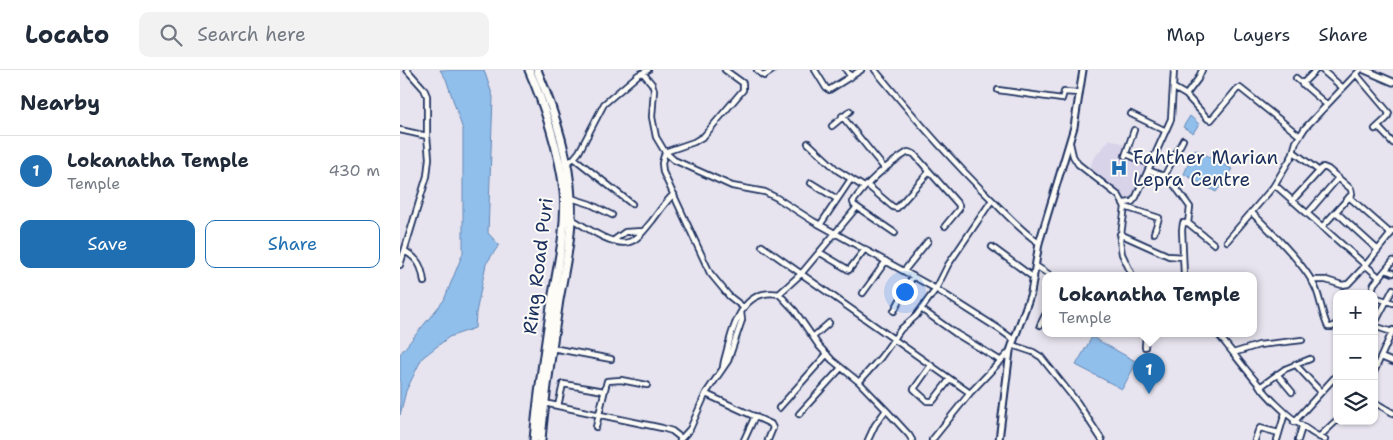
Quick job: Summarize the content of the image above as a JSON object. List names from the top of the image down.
{
  "streets": {
    "highway": ["Ring Road Puri"]
  },
  "places": {
    "hospital": ["Fahther Marian Lepra Centre"]
  },
  "page": {
    "header": "Locato",
    "search": "Search here",
    "nav": ["Map", "Layers", "Share"],
    "heading": "Nearby",
    "list": [
      {
        "mark": "1",
        "name": "Lokanatha Temple",
        "note": "Temple",
        "value": "430 m"
      }
    ],
    "buttons": ["Save", "Share"],
    "popup": ["Lokanatha Temple", "Temple"],
    "map_buttons": ["+", "−"],
    "pins": "1"
  }
}
